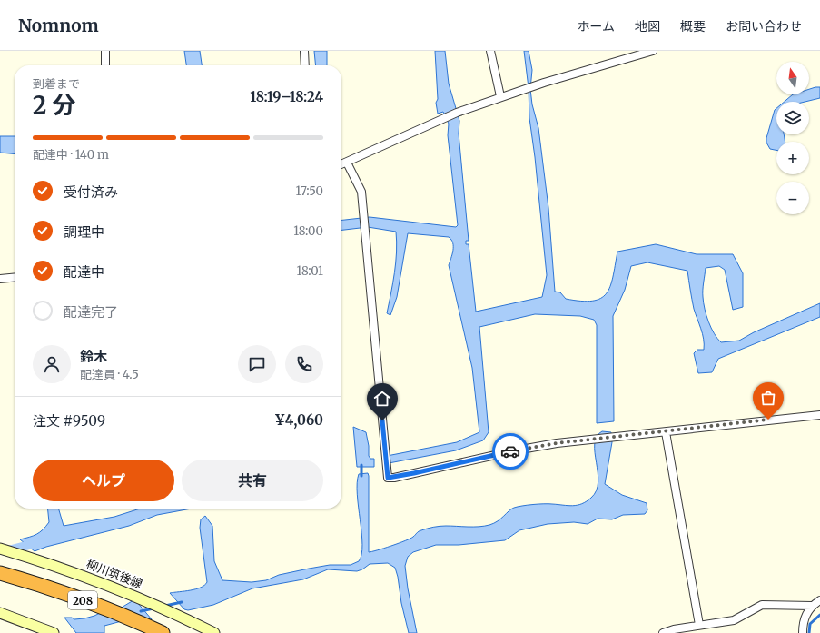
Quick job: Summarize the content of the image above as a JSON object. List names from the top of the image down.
{
  "streets": {
    "highway": ["208"],
    "main road": ["柳川筑後線"]
  },
  "north": "top",
  "page": {
    "header": "Nomnom",
    "nav": [
      "ホーム",
      "地図",
      "概要",
      "お問い合わせ"
    ],
    "map_buttons": ["+", "−"],
    "heading": ["2 分", "到着まで", "18:19–18:24"],
    "panel": [
      "鈴木",
      "配達員 · 4.5",
      "注文 #9509",
      "¥4,060"
    ],
    "bar": "配達中 · 140 m",
    "list": [
      ["受付済み", "17:50"],
      ["調理中", "18:00"],
      ["配達中", "18:01"],
      "配達完了"
    ],
    "buttons": ["ヘルプ", "共有"]
  }
}
